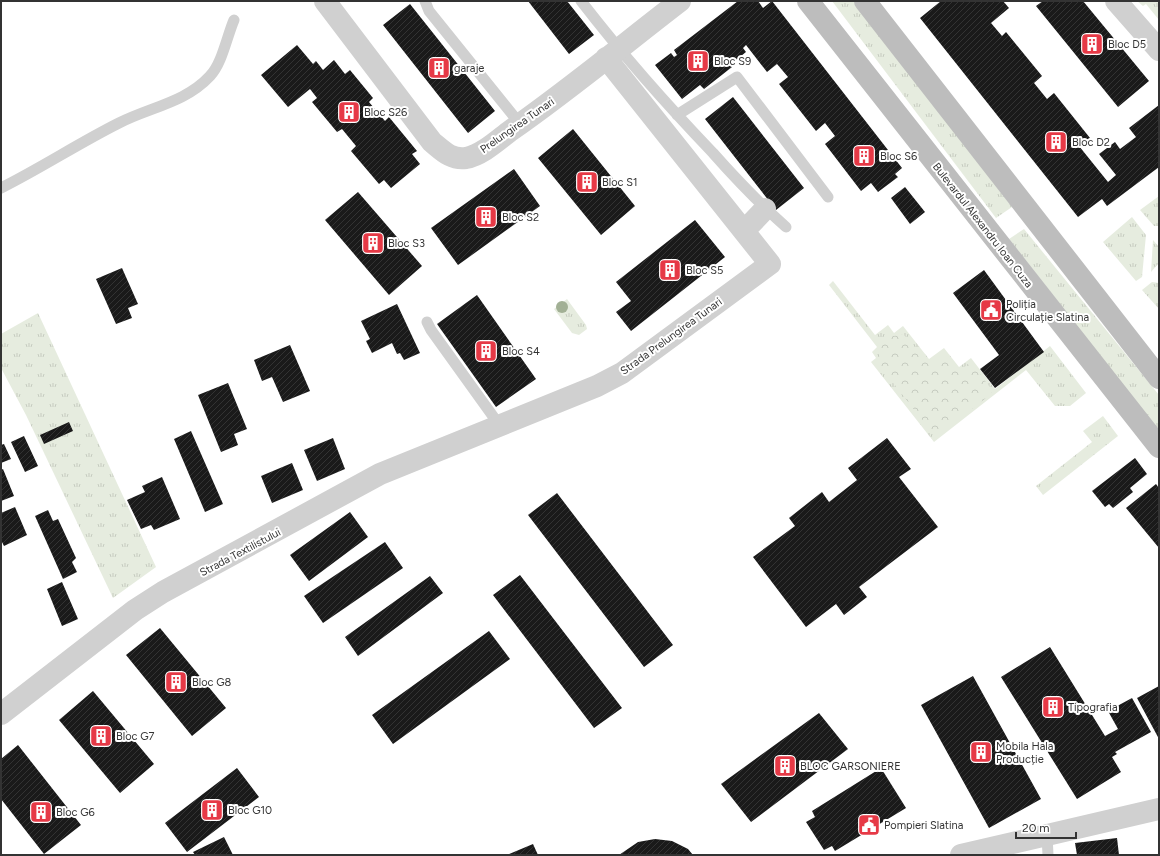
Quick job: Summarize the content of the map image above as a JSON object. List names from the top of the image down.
{
  "streets": {
    "main road": ["Bulevardul Alexandru Ioan Cuza"],
    "street": ["Prelungirea Tunari", "Strada Prelungirea Tunari", "Strada Textilistului"]
  },
  "crossings": [
    ["Strada Prelungirea Tunari", "Strada Textilistului"]
  ],
  "places": {
    "building": [
      "Bloc D5",
      "Bloc S9",
      "garaje",
      "Bloc S26",
      "Bloc D2",
      "Bloc S6",
      "Bloc S1",
      "Bloc S2",
      "Bloc S3",
      "Bloc S5",
      "Bloc S4",
      "Bloc G8",
      "Tipografia",
      "Bloc G7",
      "Mobila Hala Producție",
      "BLOC GARSONIERE",
      "Bloc G10",
      "Bloc G6"
    ],
    "public building": ["Poliția Circulație Slatina", "Pompieri Slatina"]
  },
  "scale_bar": "20 m"
}
